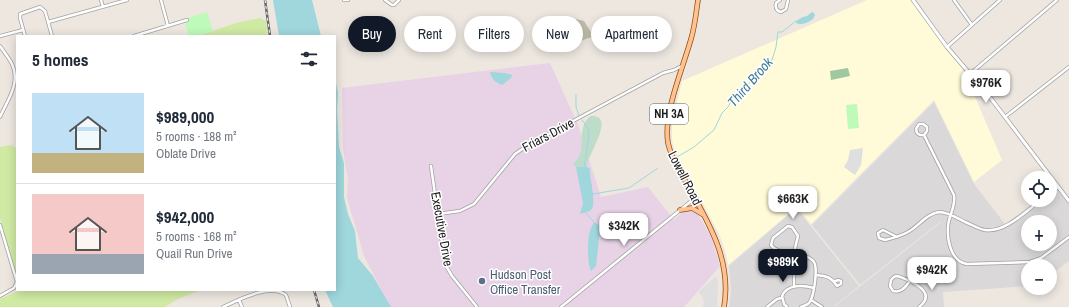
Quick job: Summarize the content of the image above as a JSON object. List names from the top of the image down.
{
  "streets": {
    "main road": ["NH 3A", "Lowell Road"],
    "street": ["Friars Drive", "Executive Drive"]
  },
  "crossings": [
    ["Friars Drive", "Lowell Road"],
    ["Friars Drive", "Executive Drive"]
  ],
  "water": ["Third Brook"],
  "places": ["Hudson Post Office Transfer"],
  "page": {
    "chip": [
      "Buy",
      "Rent",
      "Filters",
      "New",
      "Apartment"
    ],
    "heading": "5 homes",
    "price": [
      "$976K",
      "$663K",
      "$342K",
      "$989K",
      "$942K"
    ],
    "list": [
      {
        "name": "$989,000",
        "note": "5 rooms · 188 m² · Oblate Drive"
      },
      {
        "name": "$942,000",
        "note": "5 rooms · 168 m² · Quail Run Drive"
      }
    ],
    "map_buttons": ["+", "−"]
  }
}
